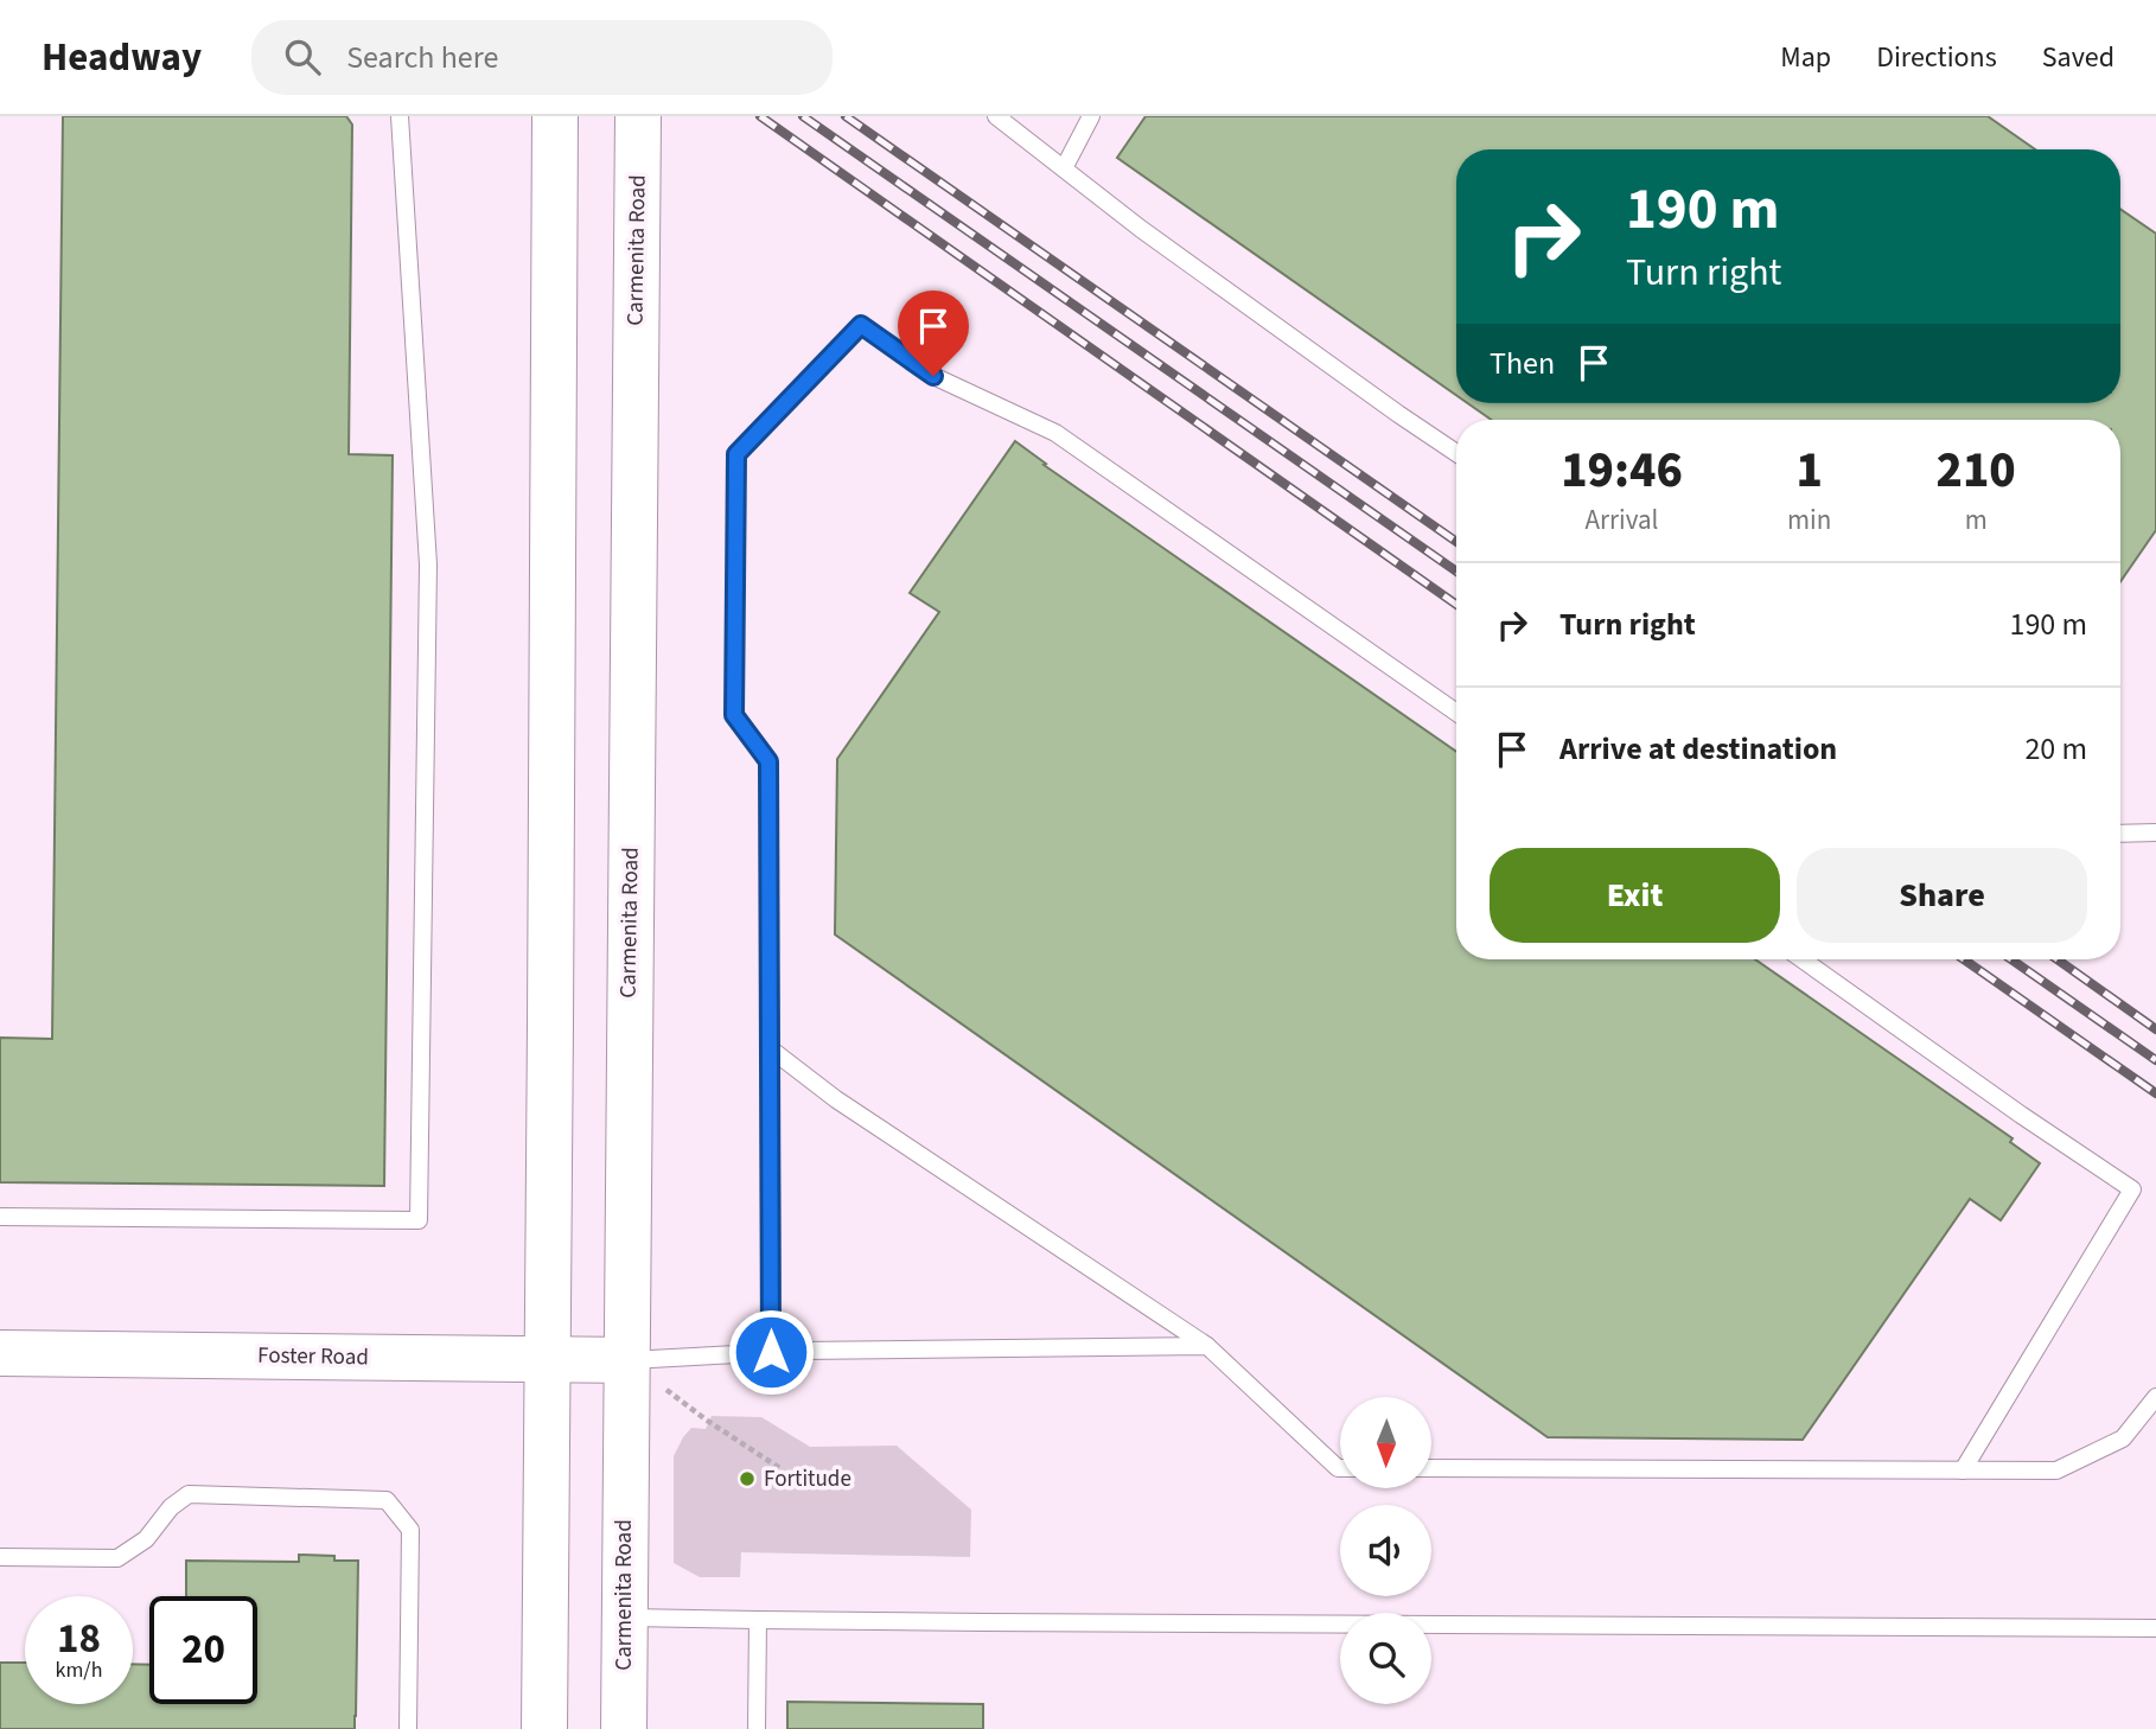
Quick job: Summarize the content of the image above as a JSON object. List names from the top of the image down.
{
  "streets": {
    "main road": ["Carmenita Road", "Foster Road"]
  },
  "crossings": [
    ["Carmenita Road", "Foster Road"]
  ],
  "places": ["Fortitude"],
  "north": "bottom",
  "page": {
    "header": "Headway",
    "search": "Search here",
    "nav": ["Map", "Directions", "Saved"],
    "turn": ["190 m", "Turn right"],
    "then": "Then",
    "eta": [
      "19:46",
      "Arrival",
      "1",
      "min",
      "210",
      "m"
    ],
    "list": [
      {
        "name": "Turn right",
        "value": "190 m"
      },
      {
        "name": "Arrive at destination",
        "value": "20 m"
      }
    ],
    "buttons": ["Exit", "Share"],
    "speed": "18 km/h",
    "limit": "20"
  }
}
